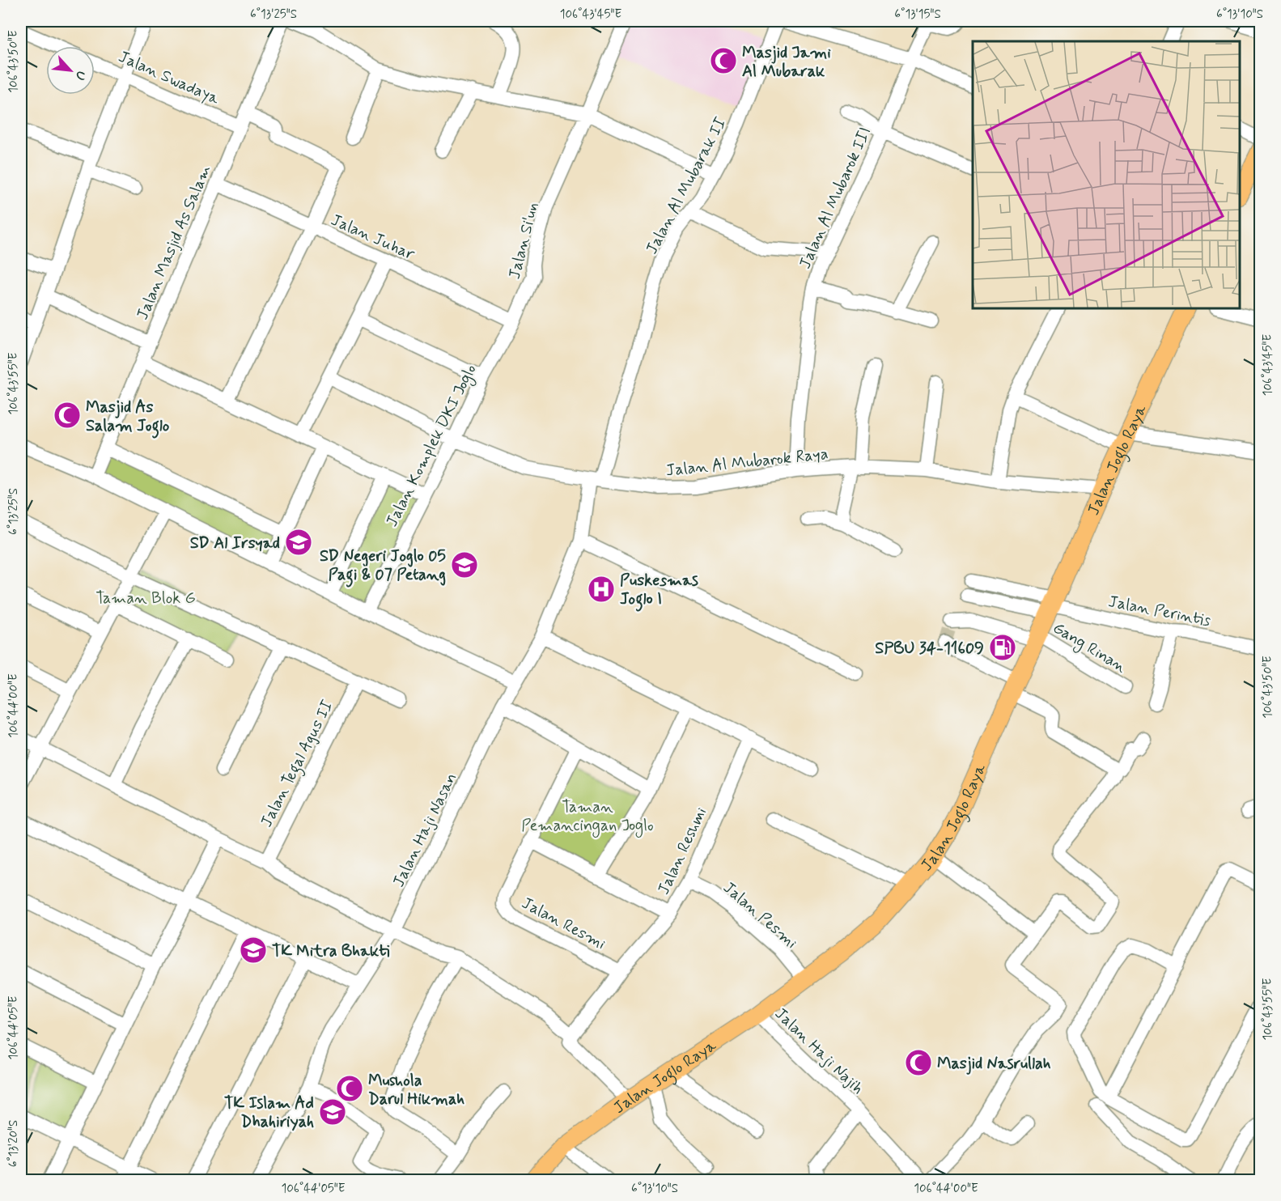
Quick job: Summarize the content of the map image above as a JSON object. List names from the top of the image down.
{
  "streets": {
    "main road": ["Jalan Joglo Raya"],
    "street": [
      "Jalan Swadaya",
      "Jalan Al Mubarak II",
      "Jalan Al Mubarok III",
      "Jalan Juhar",
      "Jalan Si'un",
      "Jalan Masjid As Salam",
      "Jalan Komplek DKI Joglo",
      "Jalan Al Mubarok Raya",
      "Jalan Perintis",
      "Gang Rinan",
      "Jalan Tegal Agus II",
      "Jalan Haji Nasan",
      "Jalan Reshmi",
      "Jalan Pesmi",
      "Jalan Resmi",
      "Jalan Haji Najih"
    ]
  },
  "crossings": [
    ["Jalan Swadaya", "Jalan Masjid As Salam"],
    ["Jalan Al Mubarak II", "Jalan Al Mubarok Raya"],
    ["Jalan Al Mubarak II", "Jalan Haji Nasan"],
    ["Jalan Al Mubarok III", "Jalan Al Mubarok Raya"],
    ["Jalan Juhar", "Jalan Si'un"],
    ["Jalan Juhar", "Jalan Masjid As Salam"],
    ["Jalan Juhar", "Jalan Komplek DKI Joglo"],
    ["Jalan Si'un", "Jalan Komplek DKI Joglo"],
    ["Jalan Komplek DKI Joglo", "Jalan Al Mubarok Raya"],
    ["Jalan Joglo Raya", "Jalan Al Mubarok Raya"],
    ["Jalan Joglo Raya", "Jalan Perintis"],
    ["Jalan Joglo Raya", "Gang Rinan"],
    ["Jalan Joglo Raya", "Jalan Pesmi"],
    ["Jalan Joglo Raya", "Jalan Haji Najih"],
    ["Jalan Reshmi", "Jalan Pesmi"],
    ["Jalan Reshmi", "Jalan Resmi"]
  ],
  "parks": ["Taman Blok G", "Taman Pemancingan Joglo"],
  "places": {
    "mosque": [
      "Masjid Jami Al Mubarak",
      "Masjid As Salam Joglo",
      "Masjid Nasrullah",
      "Mushola Darul Hikmah"
    ],
    "school or university": [
      "SD Al Irsyad",
      "SD Negeri Joglo 05 Pagi & 07 Petang",
      "TK Mitra Bhakti",
      "TK Islam Ad Dhahiriyah"
    ],
    "hospital": ["Puskesmas Joglo I"],
    "fuel station": ["SPBU 34-11609"]
  },
  "north": "bottom right",
  "coordinates": [
    "6°13'25\"S",
    "106°43'45\"E",
    "6°13'15\"S",
    "6°13'10\"S",
    "106°43'50\"E",
    "106°43'55\"E",
    "106°44'00\"E",
    "106°44'05\"E",
    "6°13'20\"S"
  ]
}
